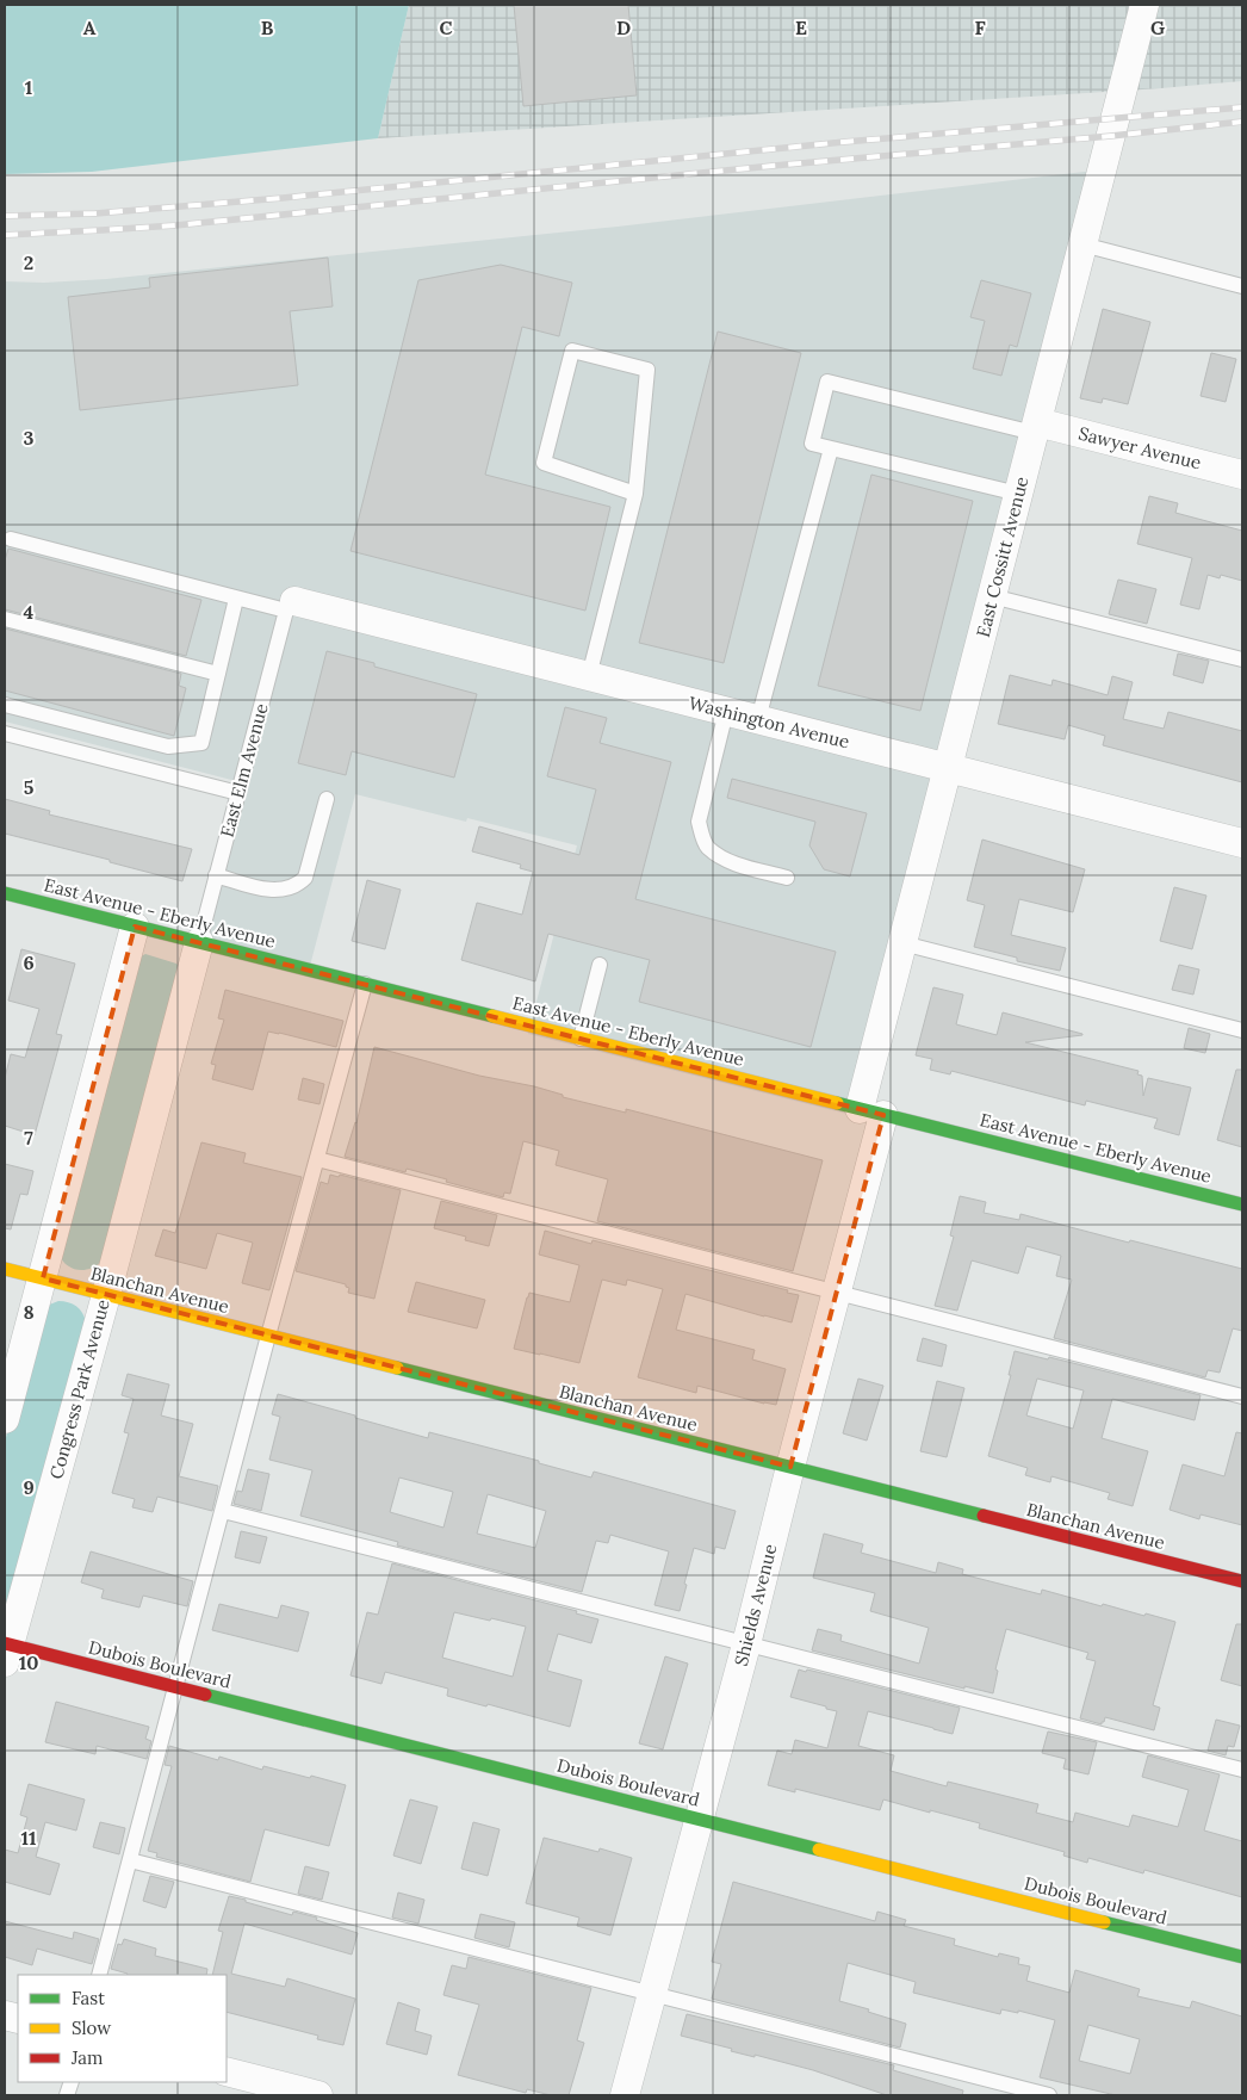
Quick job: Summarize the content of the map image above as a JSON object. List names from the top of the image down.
{
  "streets": {
    "street": [
      "Sawyer Avenue",
      "East Cossitt Avenue",
      "Washington Avenue",
      "East Avenue - Eberly Avenue",
      "Blanchan Avenue",
      "Congress Park Avenue",
      "Shields Avenue",
      "Dubois Boulevard"
    ],
    "lane": ["East Elm Avenue"]
  },
  "crossings": [
    ["Sawyer Avenue", "East Cossitt Avenue"],
    ["East Cossitt Avenue", "Washington Avenue"],
    ["East Cossitt Avenue", "East Avenue - Eberly Avenue"],
    ["East Cossitt Avenue", "Shields Avenue"],
    ["Washington Avenue", "East Elm Avenue"],
    ["East Elm Avenue", "East Avenue - Eberly Avenue"],
    ["East Elm Avenue", "Congress Park Avenue"],
    ["East Avenue - Eberly Avenue", "Congress Park Avenue"],
    ["East Avenue - Eberly Avenue", "Shields Avenue"],
    ["Blanchan Avenue", "Congress Park Avenue"],
    ["Blanchan Avenue", "Shields Avenue"],
    ["Congress Park Avenue", "Dubois Boulevard"],
    ["Shields Avenue", "Dubois Boulevard"]
  ],
  "legend": ["Fast", "Slow", "Jam"],
  "grid": {
    "columns": [
      "A",
      "B",
      "C",
      "D",
      "E",
      "F",
      "G"
    ],
    "rows": [
      "1",
      "2",
      "3",
      "4",
      "5",
      "6",
      "7",
      "8",
      "9",
      "10",
      "11"
    ]
  }
}
